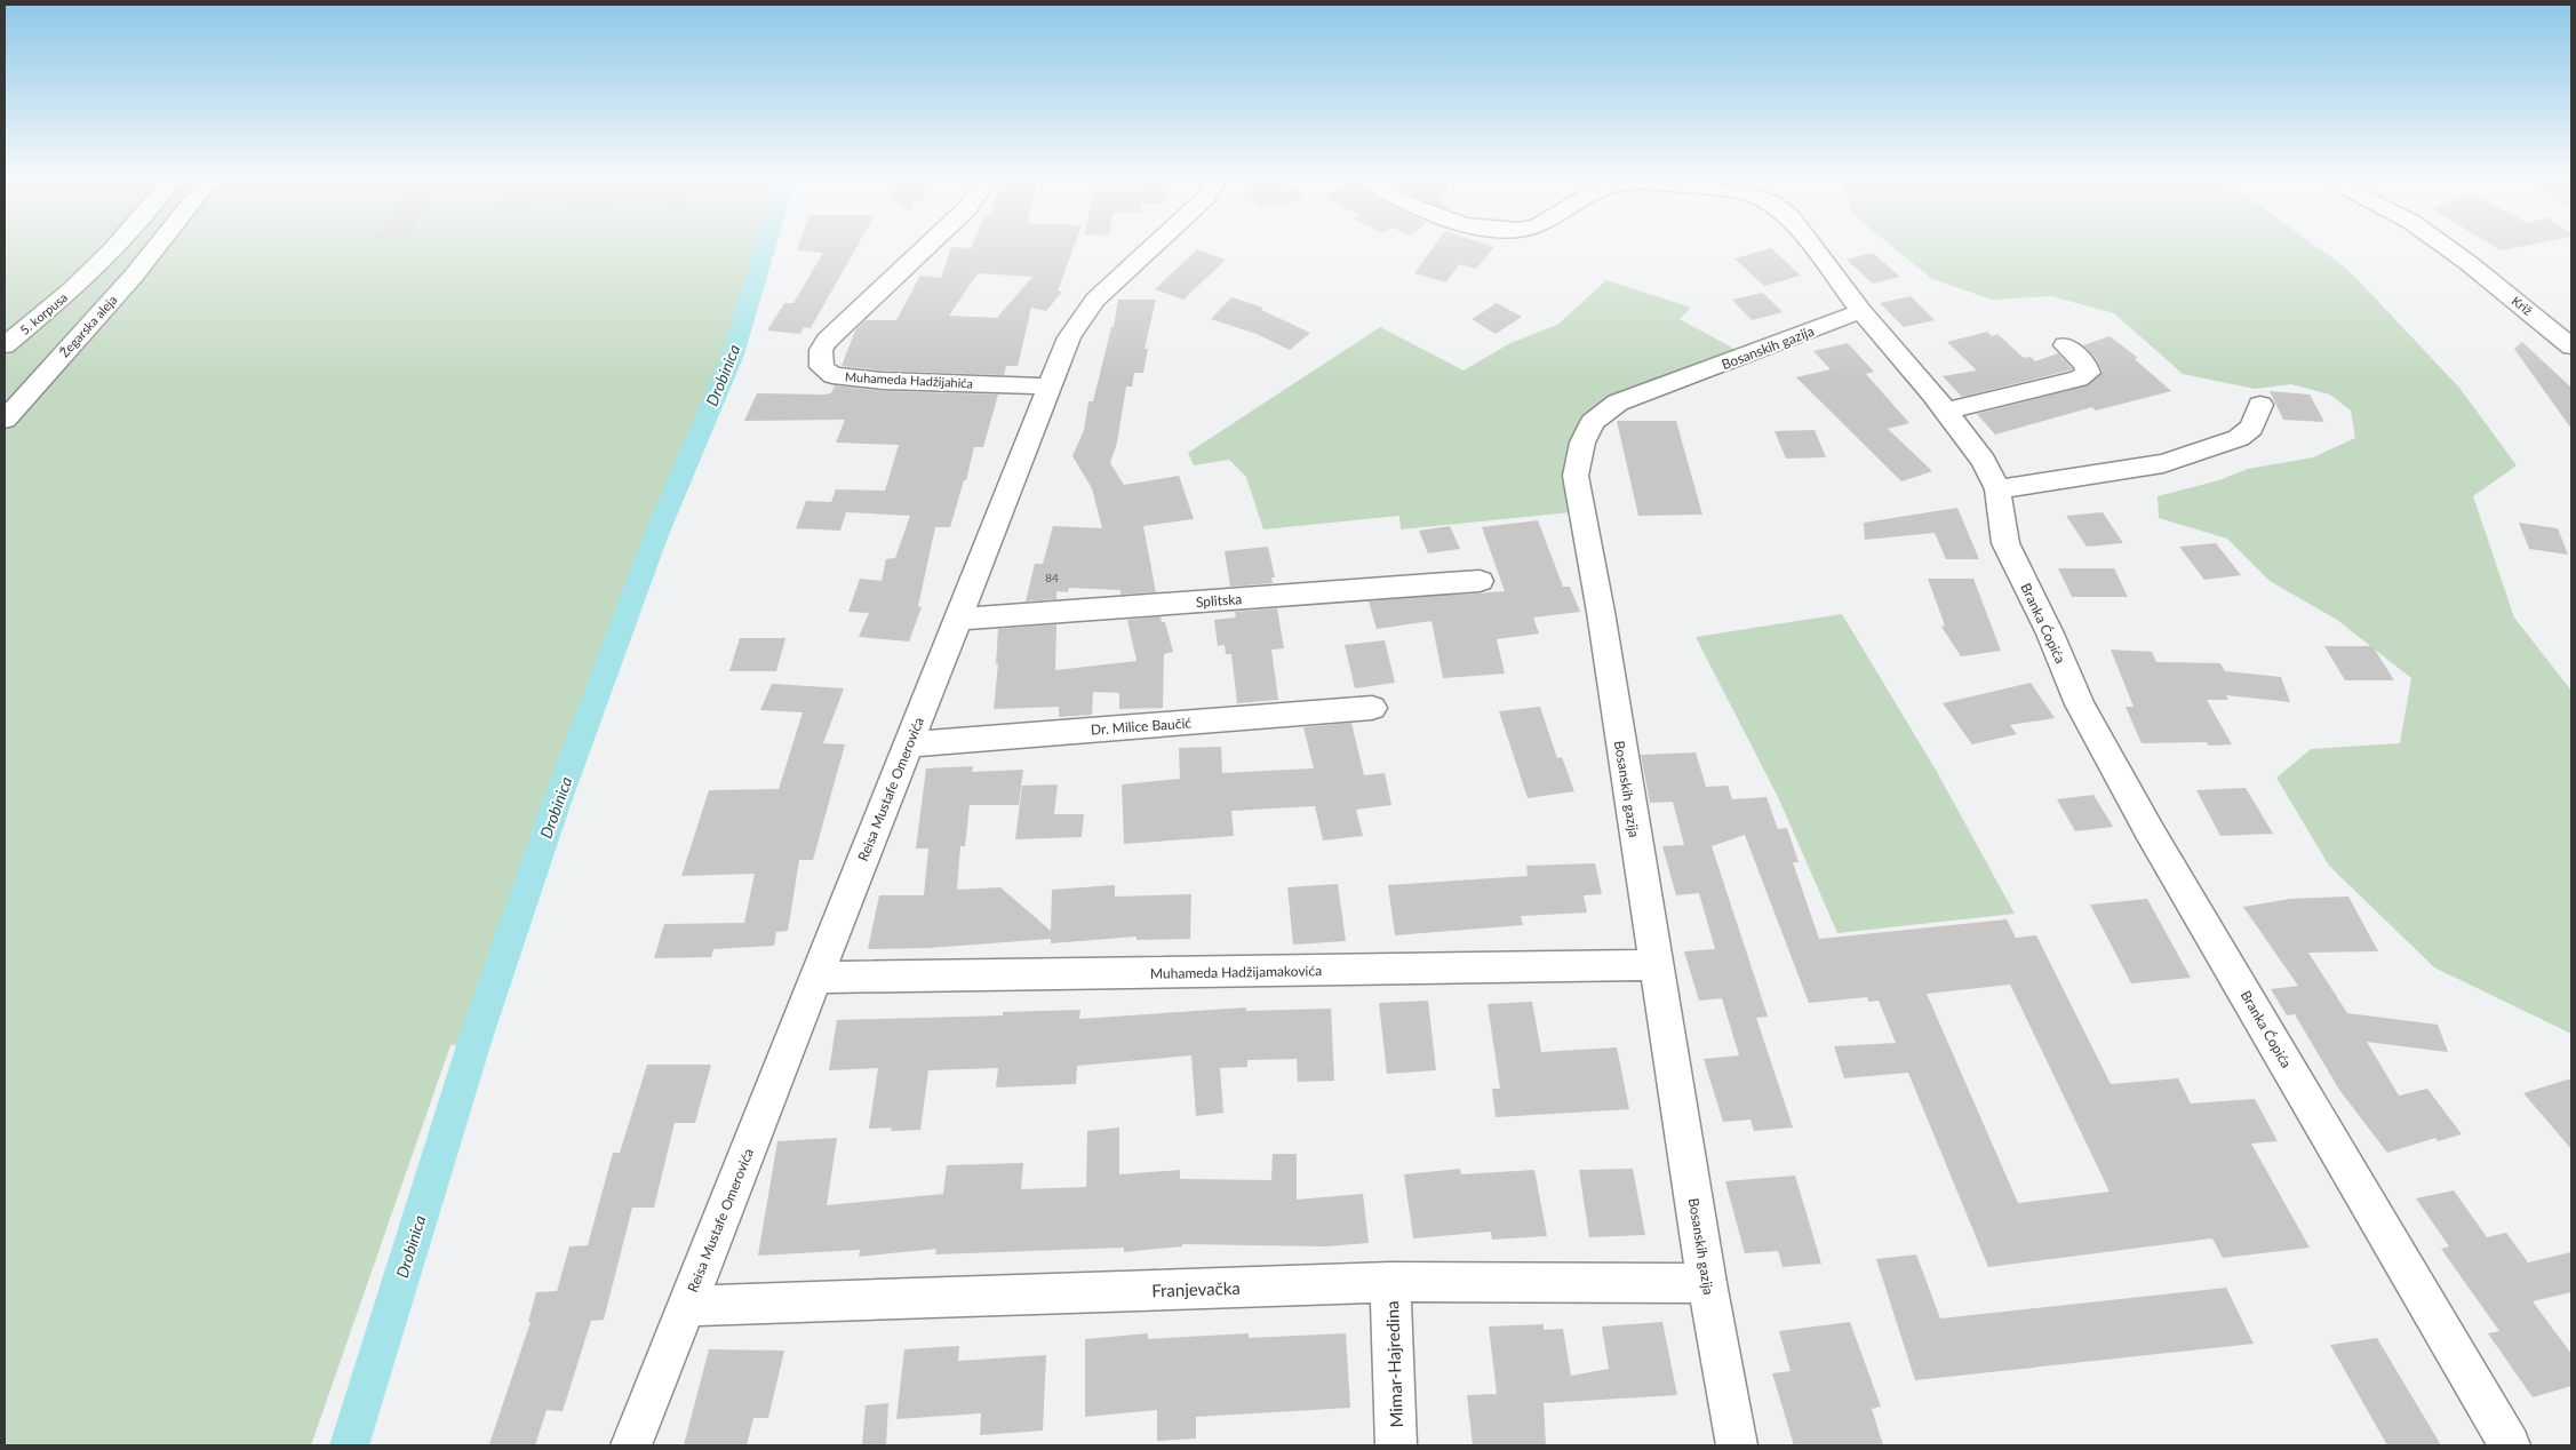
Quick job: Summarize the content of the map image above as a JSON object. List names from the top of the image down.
{
  "streets": {
    "street": [
      "Križ",
      "5. korpusa",
      "Žegarska aleja",
      "Bosanskih gazija",
      "Muhameda Hadžijahića",
      "Splitska",
      "Branka Ćopića",
      "Dr. Milice Baučić",
      "Reisa Mustafe Omerovića",
      "Muhameda Hadžijamakovića",
      "Franjevačka",
      "Mimar-Hajredina"
    ]
  },
  "crossings": [
    ["Bosanskih gazija", "Branka Ćopića"],
    ["Bosanskih gazija", "Muhameda Hadžijamakovića"],
    ["Bosanskih gazija", "Franjevačka"],
    ["Muhameda Hadžijahića", "Reisa Mustafe Omerovića"],
    ["Splitska", "Reisa Mustafe Omerovića"],
    ["Dr. Milice Baučić", "Reisa Mustafe Omerovića"],
    ["Reisa Mustafe Omerovića", "Muhameda Hadžijamakovića"],
    ["Reisa Mustafe Omerovića", "Franjevačka"],
    ["Franjevačka", "Mimar-Hajredina"]
  ],
  "water": ["Drobinica"],
  "house_numbers": ["84"]
}
